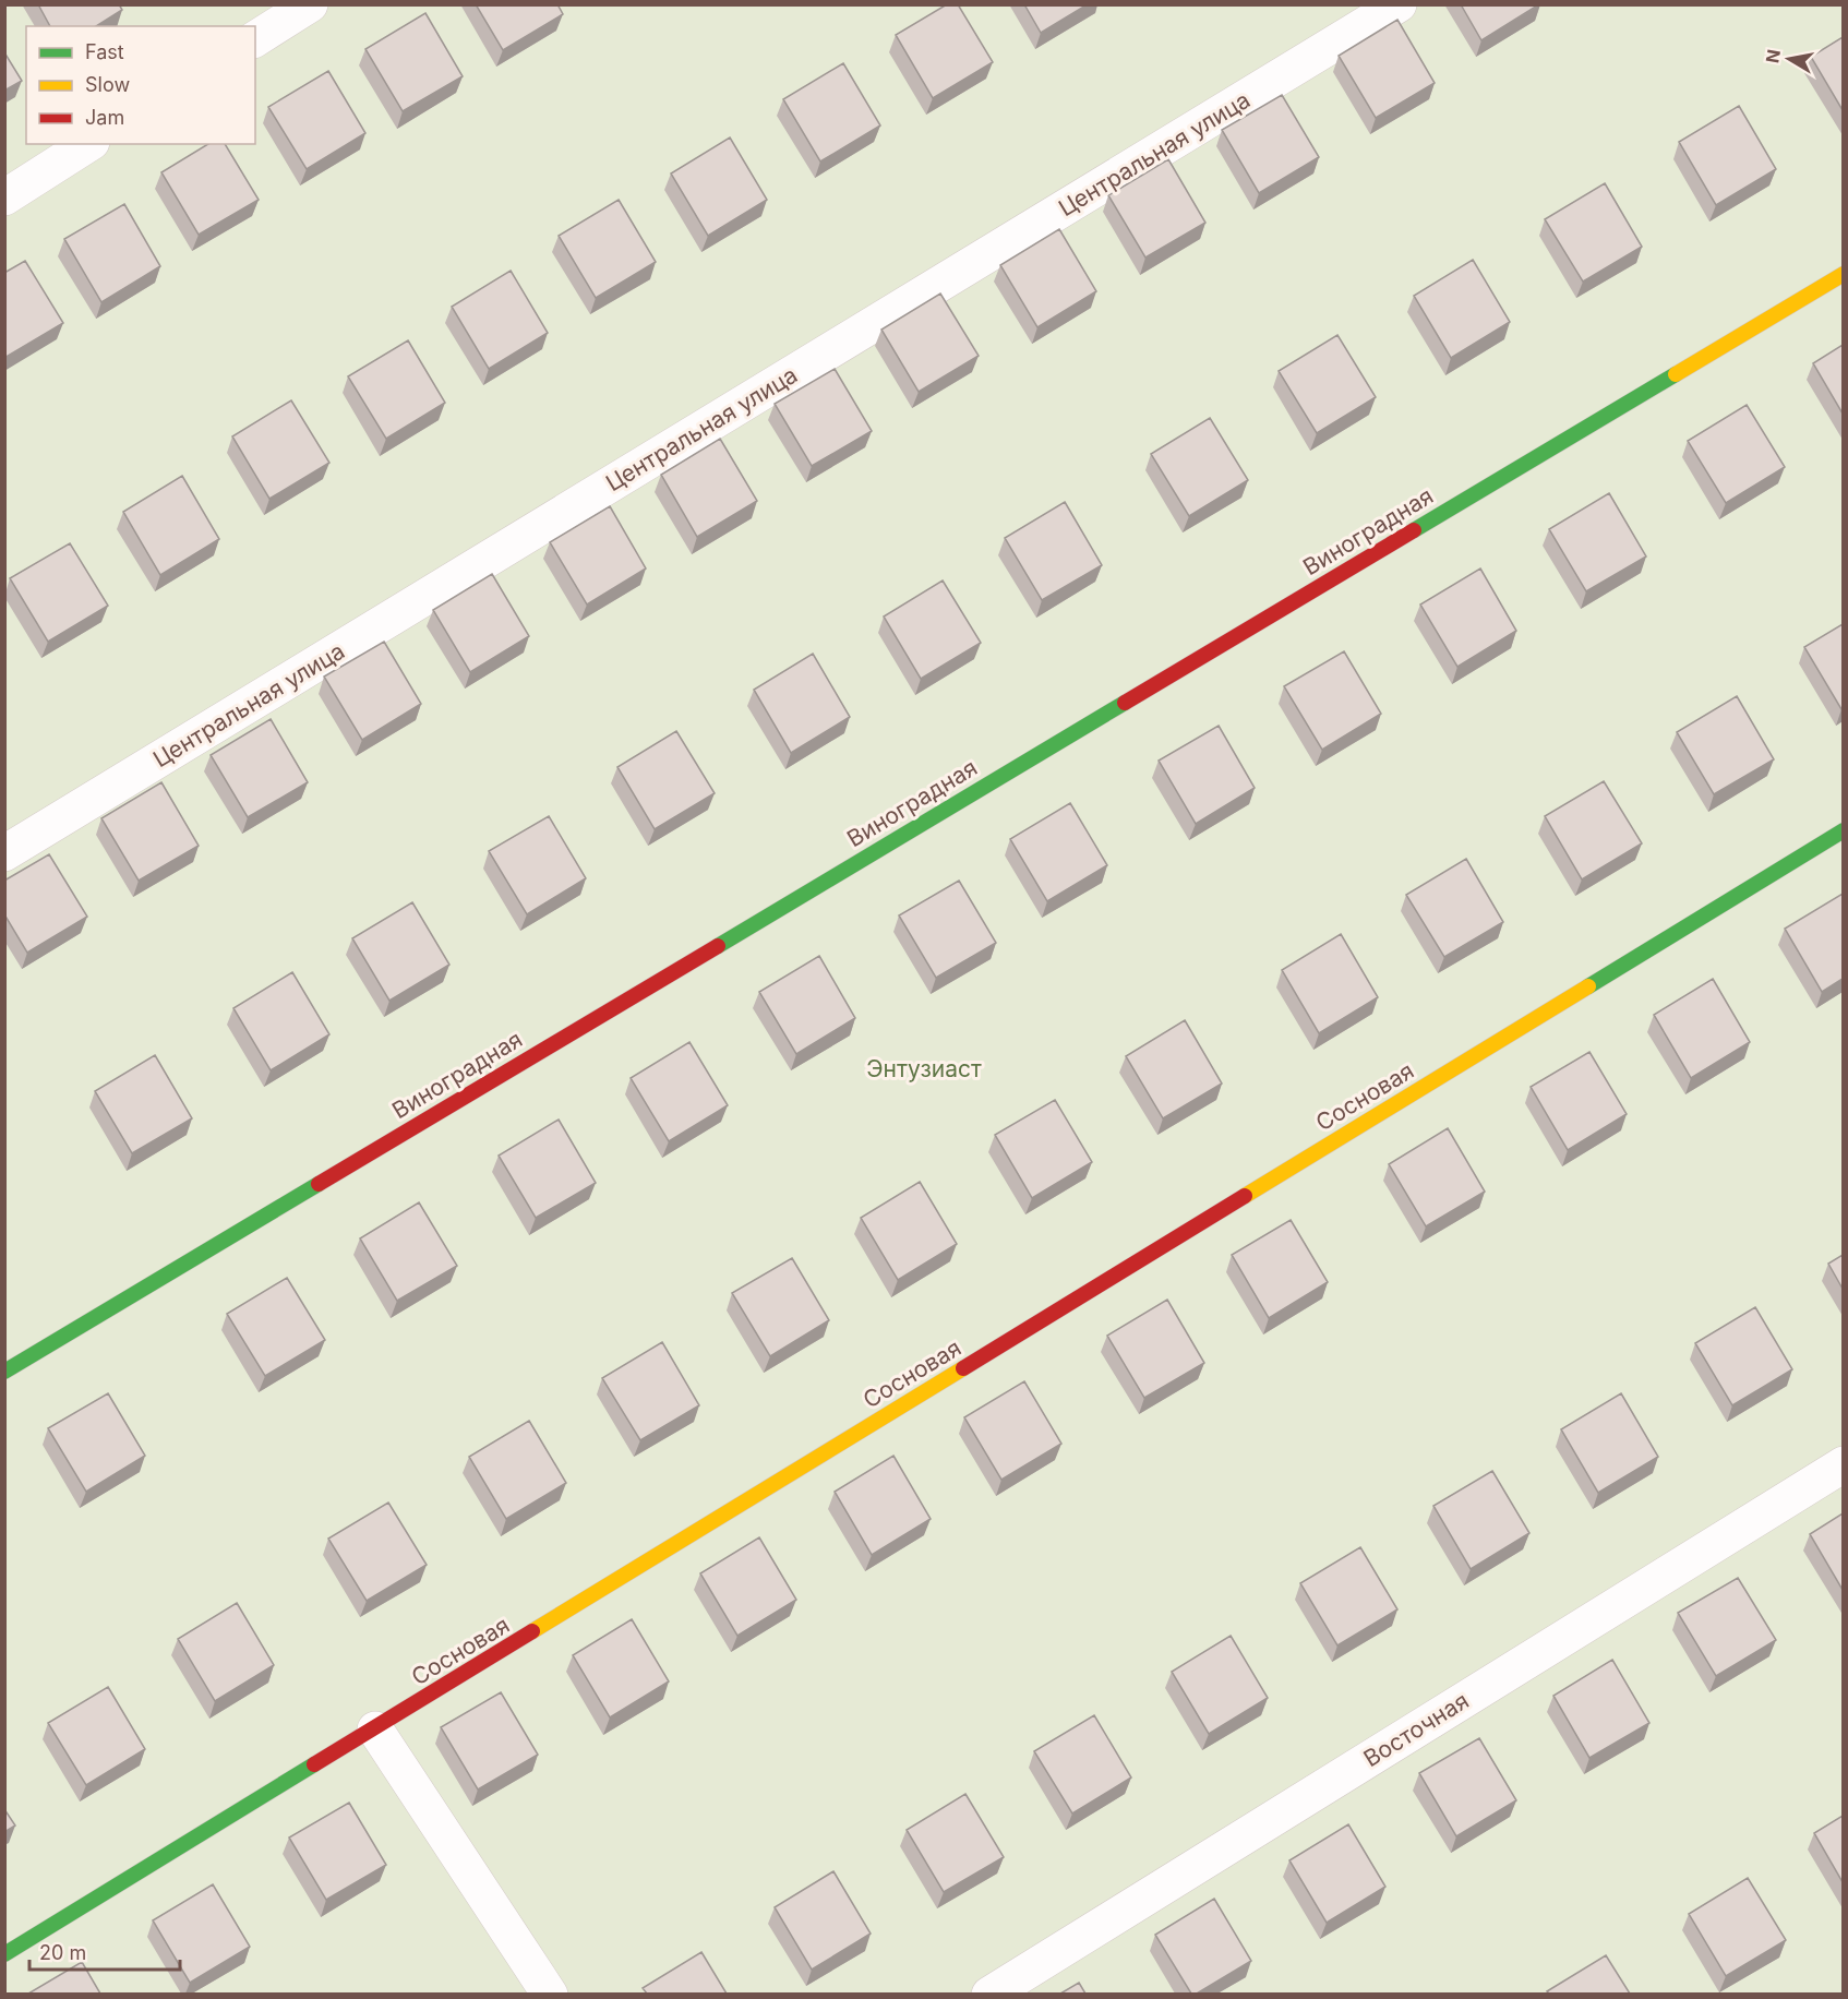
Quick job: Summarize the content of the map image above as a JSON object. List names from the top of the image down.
{
  "streets": {
    "street": [
      "Центральная улица",
      "Виноградная",
      "Сосновая",
      "Восточная"
    ]
  },
  "parks": ["Энтузиаст"],
  "legend": ["Fast", "Slow", "Jam"],
  "scale_bar": "20 m",
  "north": "left"
}
